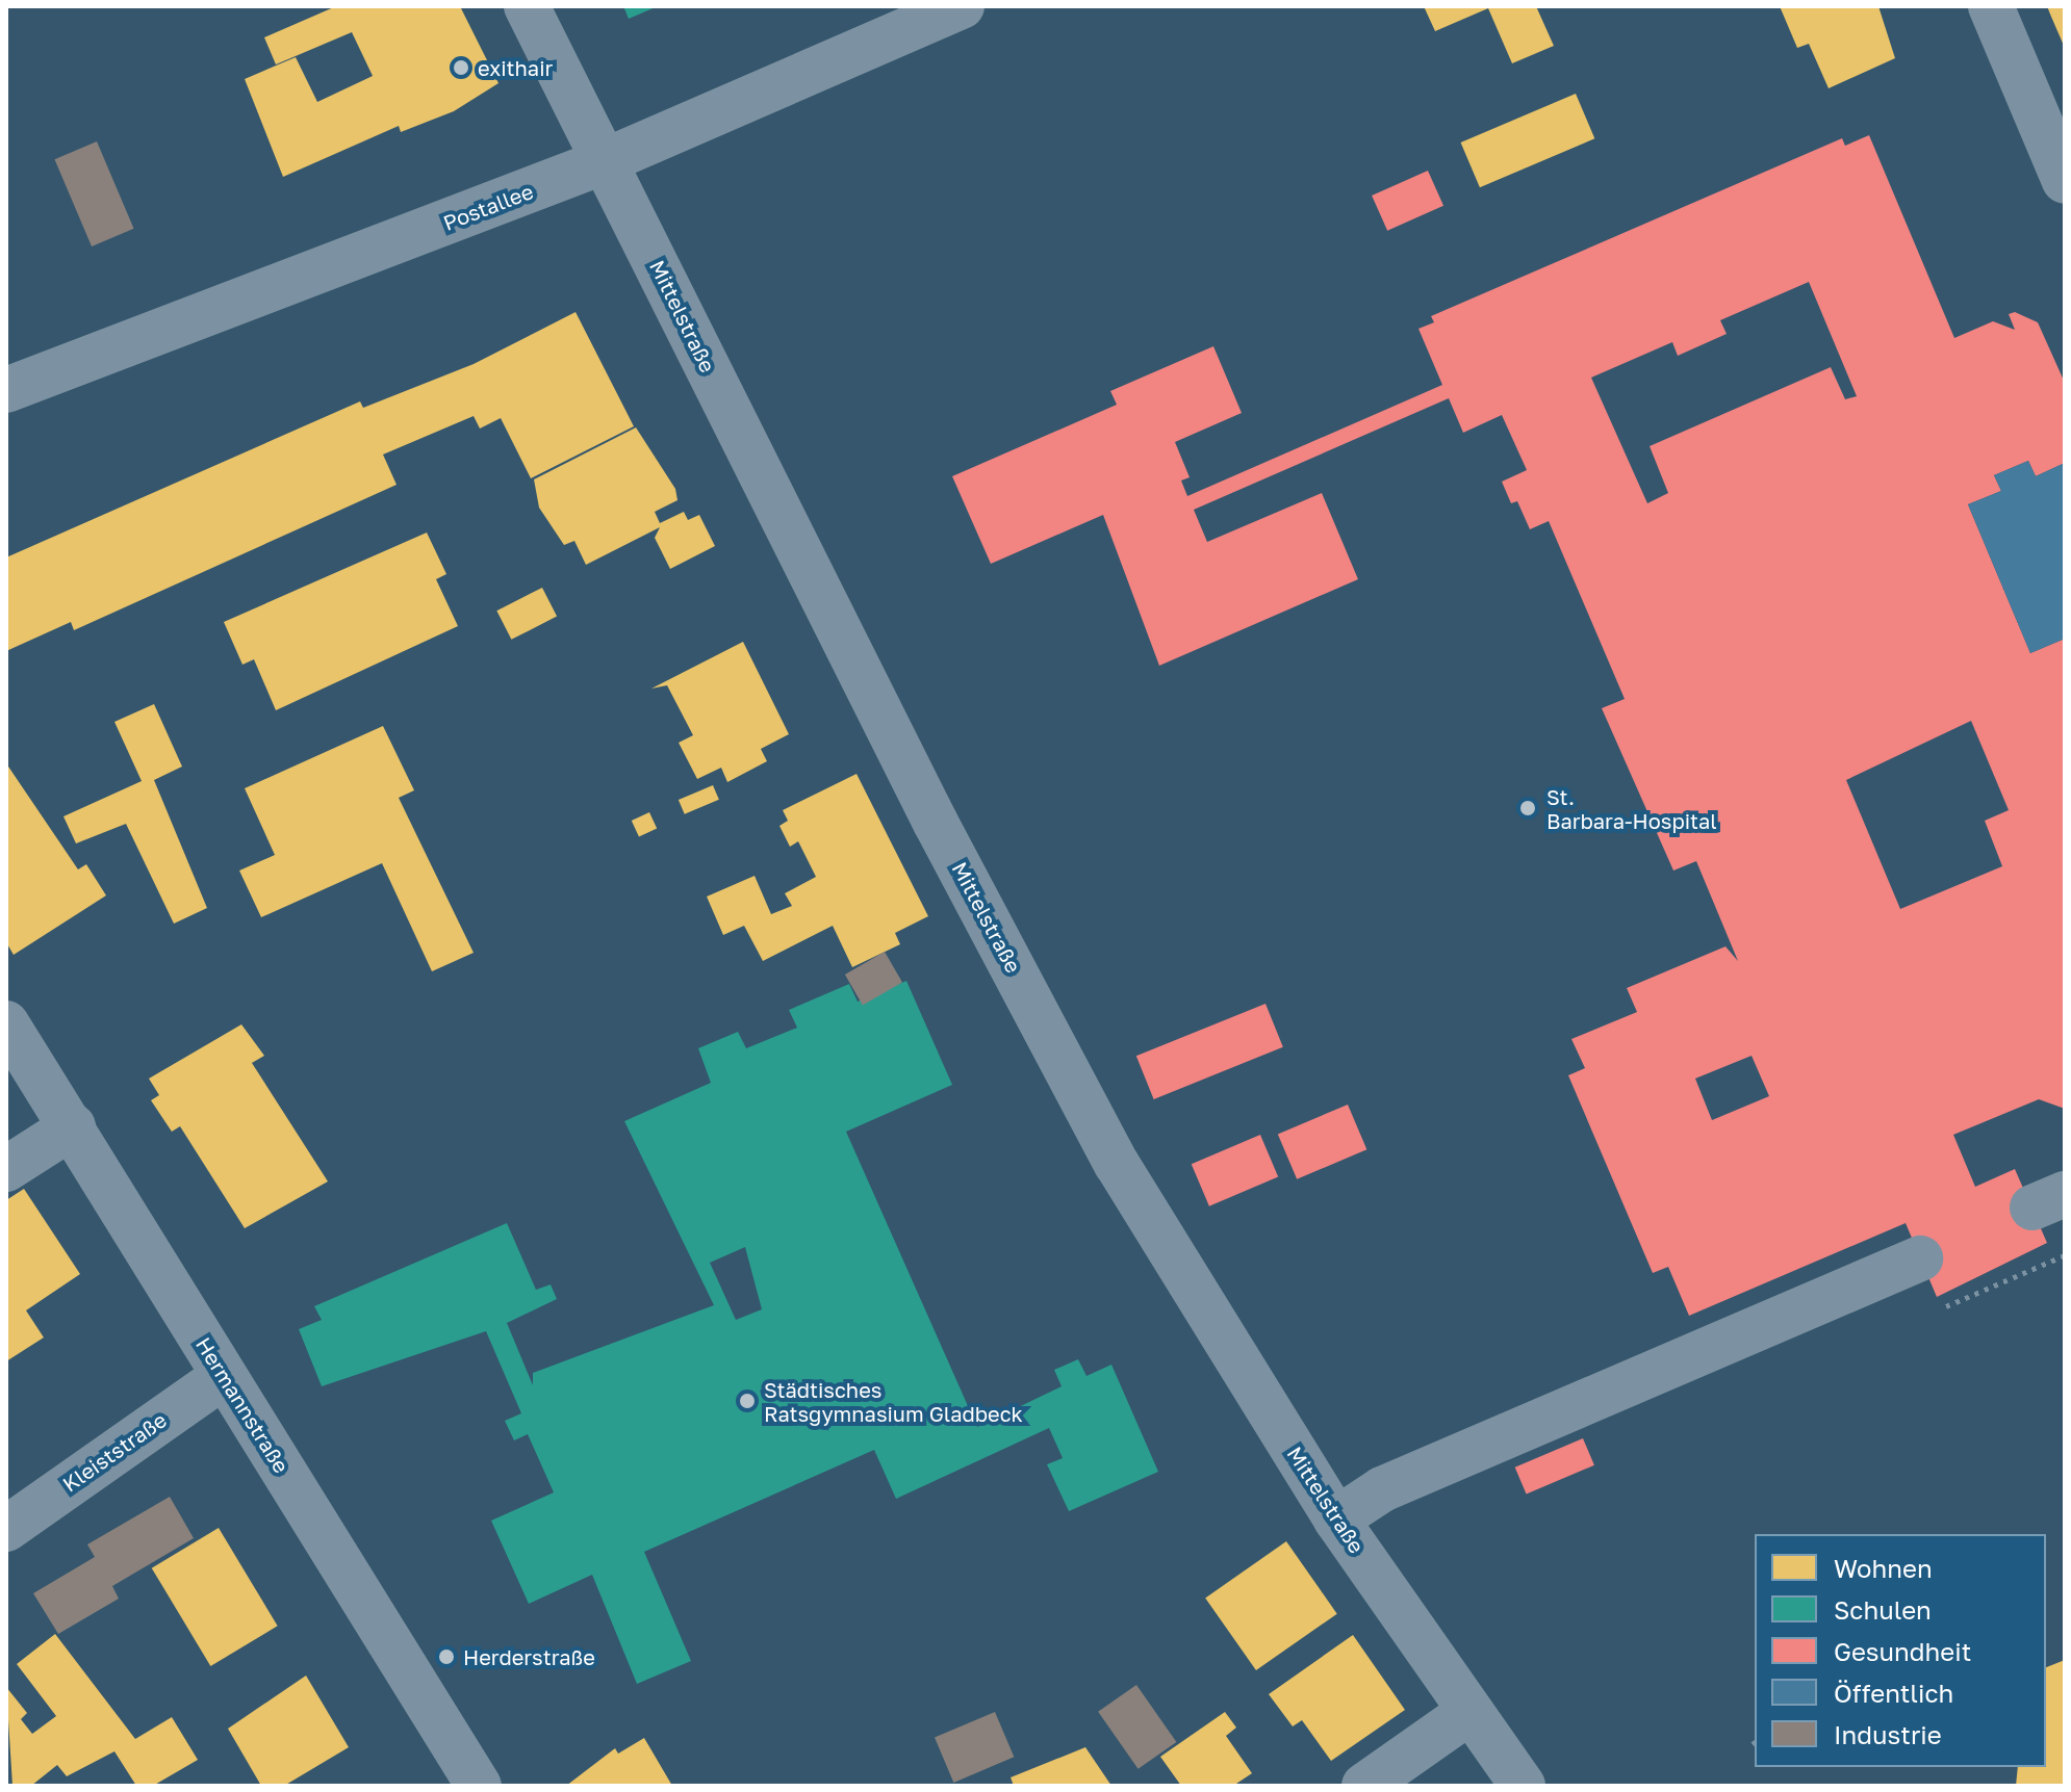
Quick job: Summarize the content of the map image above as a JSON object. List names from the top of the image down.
{
  "streets": {
    "street": [
      "Postallee",
      "Mittelstraße",
      "Hermannstraße",
      "Kleiststraße"
    ]
  },
  "crossings": [
    ["Postallee", "Mittelstraße"],
    ["Hermannstraße", "Kleiststraße"]
  ],
  "places": [
    "exithair",
    "St. Barbara-Hospital",
    "Städtisches Ratsgymnasium Gladbeck",
    "Herderstraße"
  ],
  "legend": [
    "Wohnen",
    "Schulen",
    "Gesundheit",
    "Öffentlich",
    "Industrie"
  ]
}
